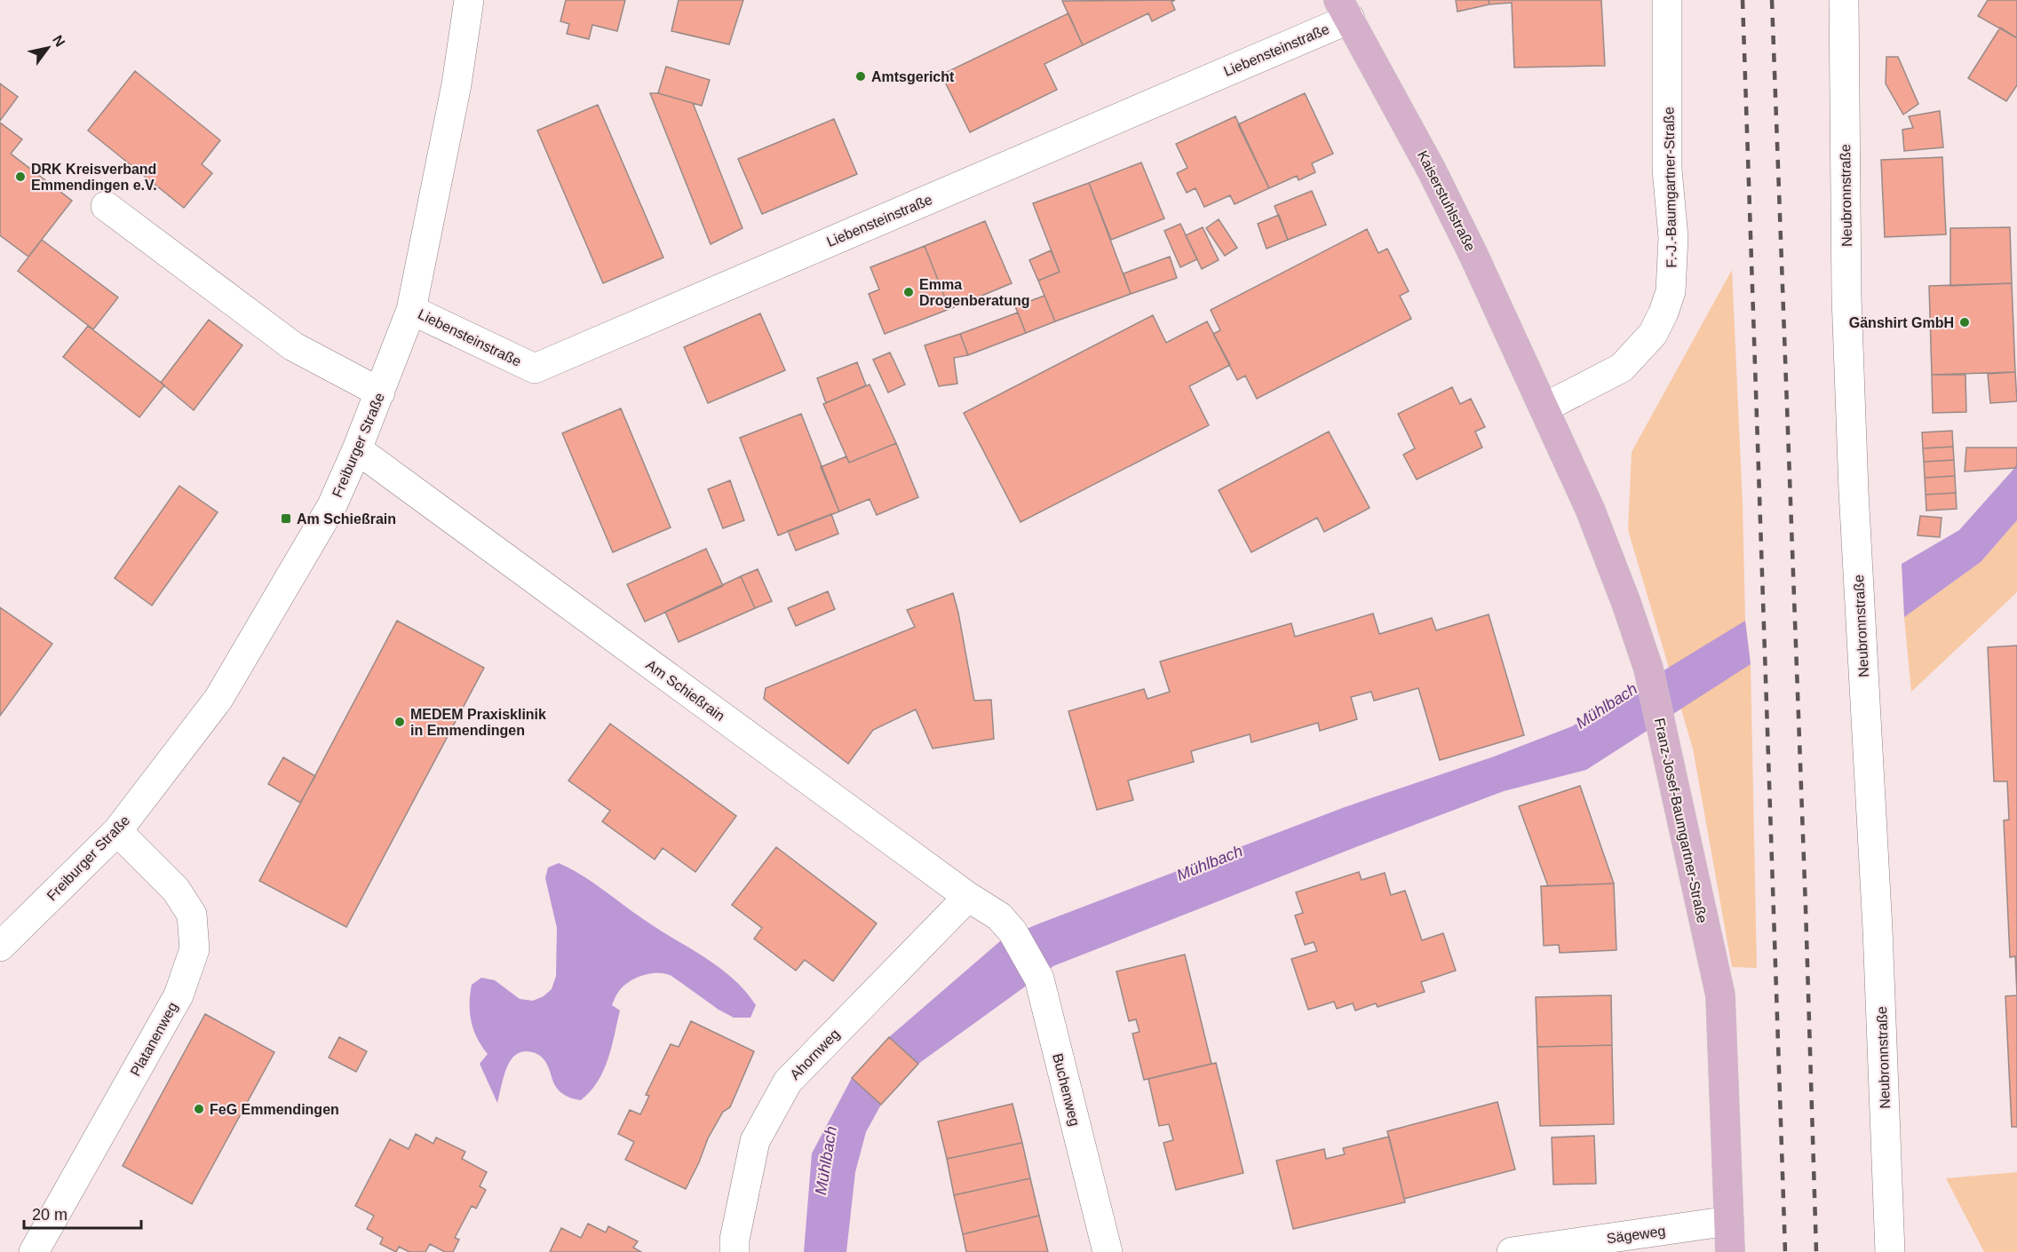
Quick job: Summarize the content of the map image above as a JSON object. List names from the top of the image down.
{
  "streets": {
    "main road": ["Kaiserstuhlstraße", "Franz-Josef-Baumgartner-Straße"],
    "street": [
      "Liebensteinstraße",
      "F.-J.-Baumgartner-Straße",
      "Neubronnstraße",
      "Freiburger Straße",
      "Am Schießrain",
      "Platanenweg",
      "Ahornweg",
      "Buchenweg",
      "Sägeweg"
    ]
  },
  "crossings": [
    ["Liebensteinstraße", "Kaiserstuhlstraße"],
    ["Liebensteinstraße", "Freiburger Straße"],
    ["F.-J.-Baumgartner-Straße", "Kaiserstuhlstraße"],
    ["F.-J.-Baumgartner-Straße", "Franz-Josef-Baumgartner-Straße"],
    ["Kaiserstuhlstraße", "Franz-Josef-Baumgartner-Straße"],
    ["Freiburger Straße", "Am Schießrain"],
    ["Freiburger Straße", "Platanenweg"],
    ["Am Schießrain", "Ahornweg"],
    ["Am Schießrain", "Buchenweg"],
    ["Franz-Josef-Baumgartner-Straße", "Sägeweg"]
  ],
  "water": ["Mühlbach"],
  "places": {
    "other": [
      "Amtsgericht",
      "DRK Kreisverband Emmendingen e.V.",
      "Emma Drogenberatung",
      "Gänshirt GmbH",
      "MEDEM Praxisklinik in Emmendingen",
      "FeG Emmendingen"
    ],
    "transit": ["Am Schießrain"]
  },
  "scale_bar": "20 m",
  "north": "top right"
}
